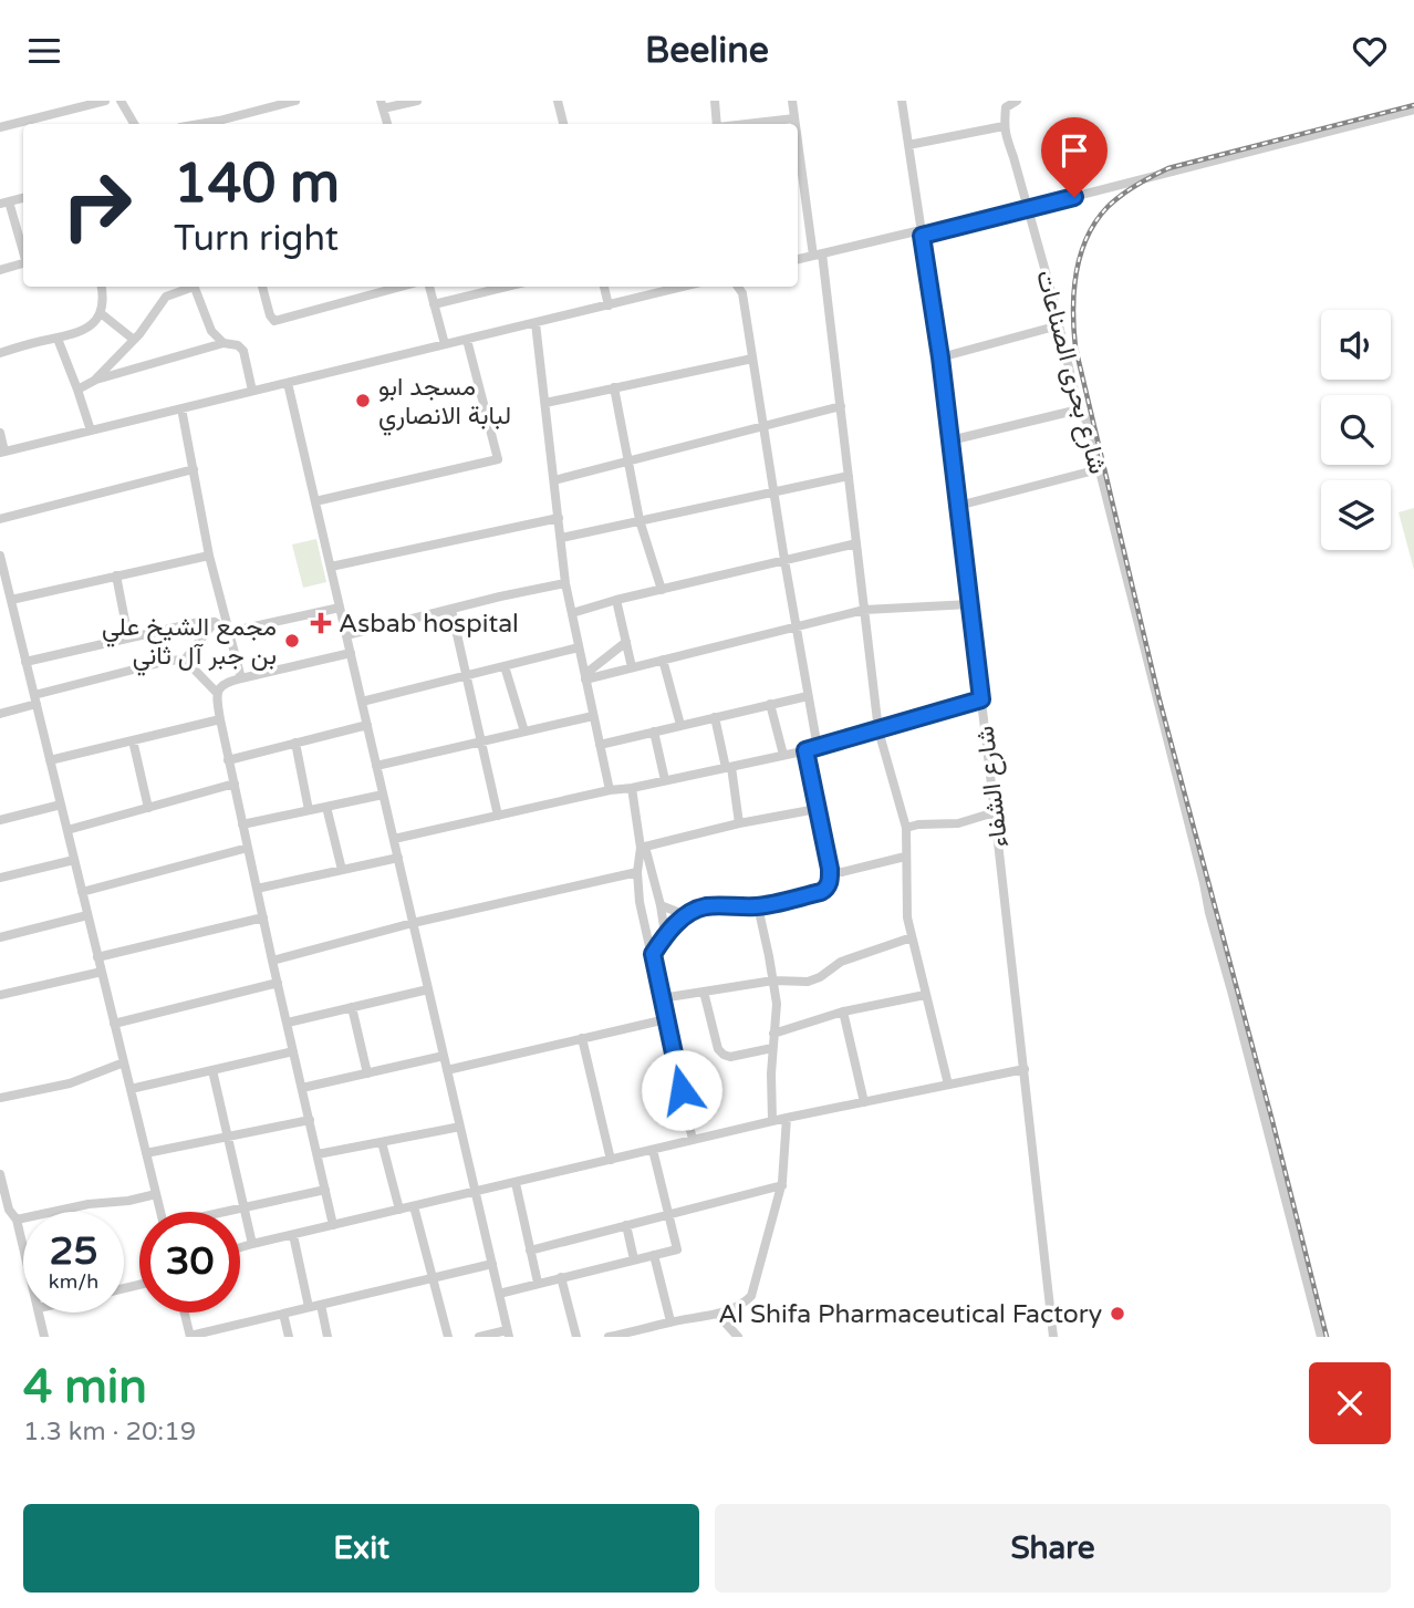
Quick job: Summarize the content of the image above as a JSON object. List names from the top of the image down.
{
  "streets": {
    "street": ["شارع بحرى الصناعات", "شارع الشفاء"]
  },
  "places": {
    "other": ["مسجد ابو لبابة الانصاري", "مجمع الشيخ علي بن جبر آل ثاني", "Al Shifa Pharmaceutical Factory"],
    "health": ["Asbab hospital"]
  },
  "page": {
    "header": "Beeline",
    "turn": ["140 m", "Turn right"],
    "speed": "25 km/h",
    "limit": "30",
    "heading": ["4 min", "1.3 km · 20:19"],
    "buttons": ["Exit", "Share"]
  }
}
